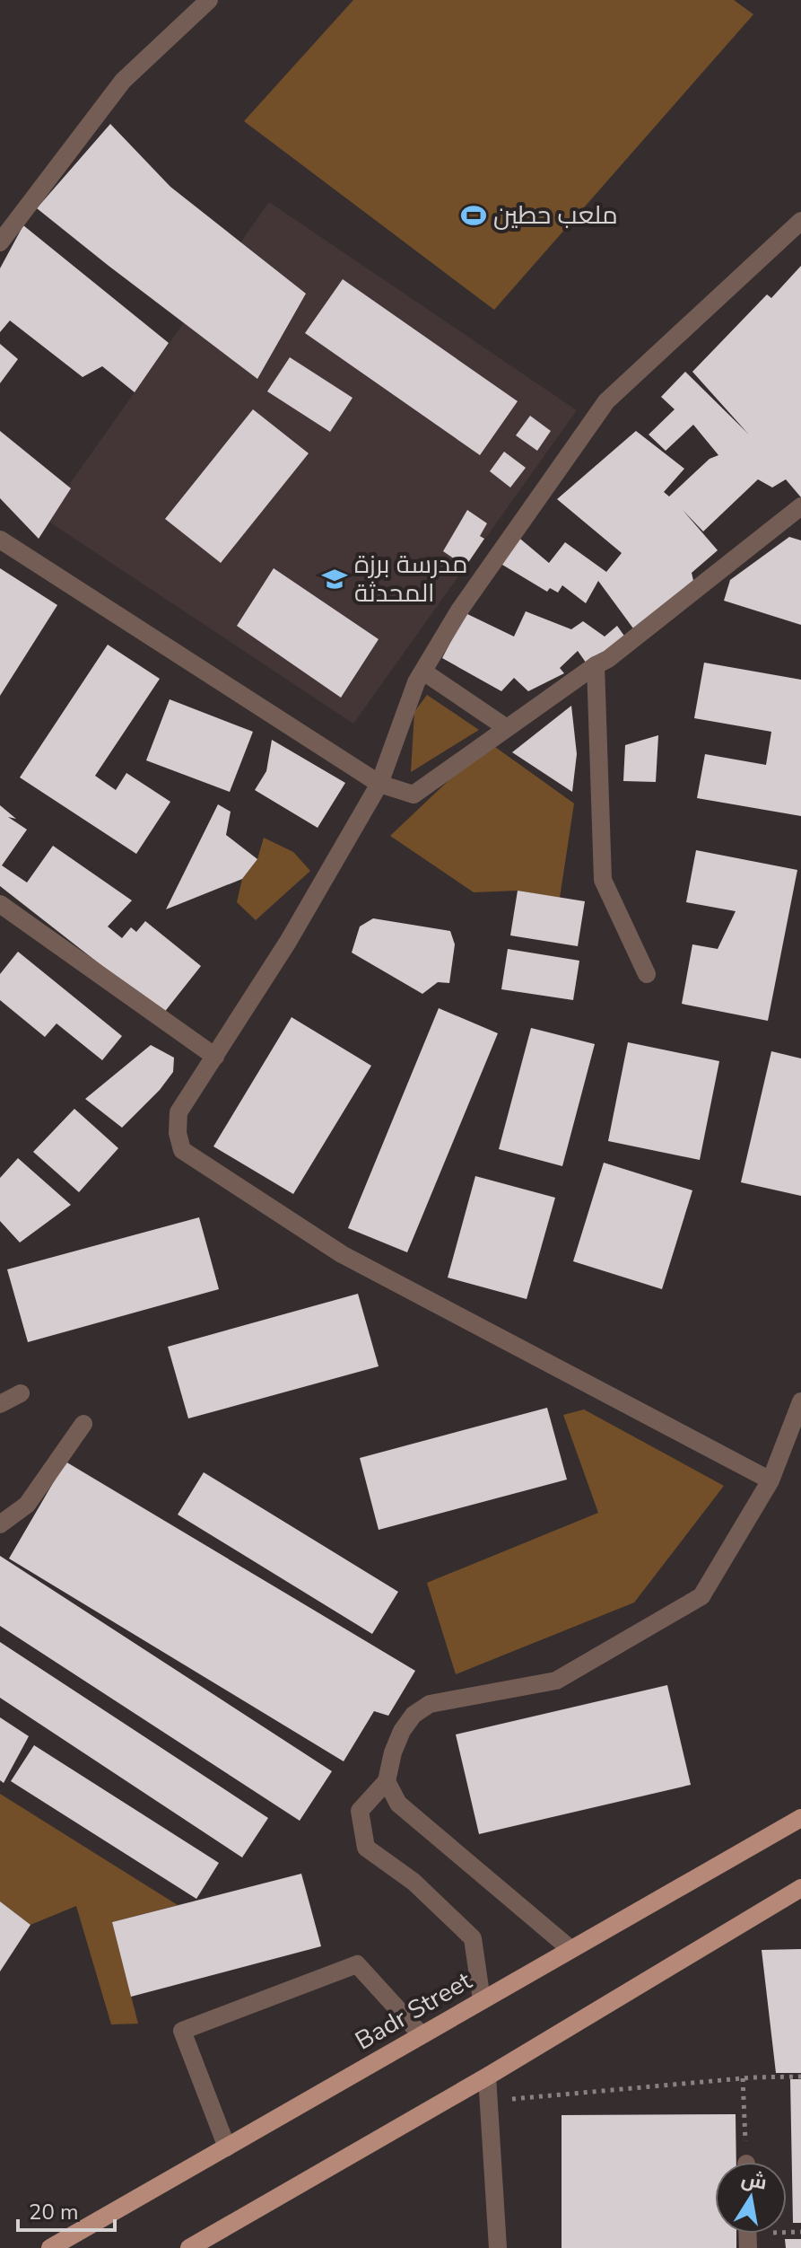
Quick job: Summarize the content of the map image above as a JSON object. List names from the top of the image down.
{
  "streets": {
    "main road": ["Badr Street"]
  },
  "places": {
    "sports": ["ملعب حطين"],
    "school or university": ["مدرسة برزة المحدثة"]
  },
  "scale_bar": "20 m",
  "north": "top"
}
